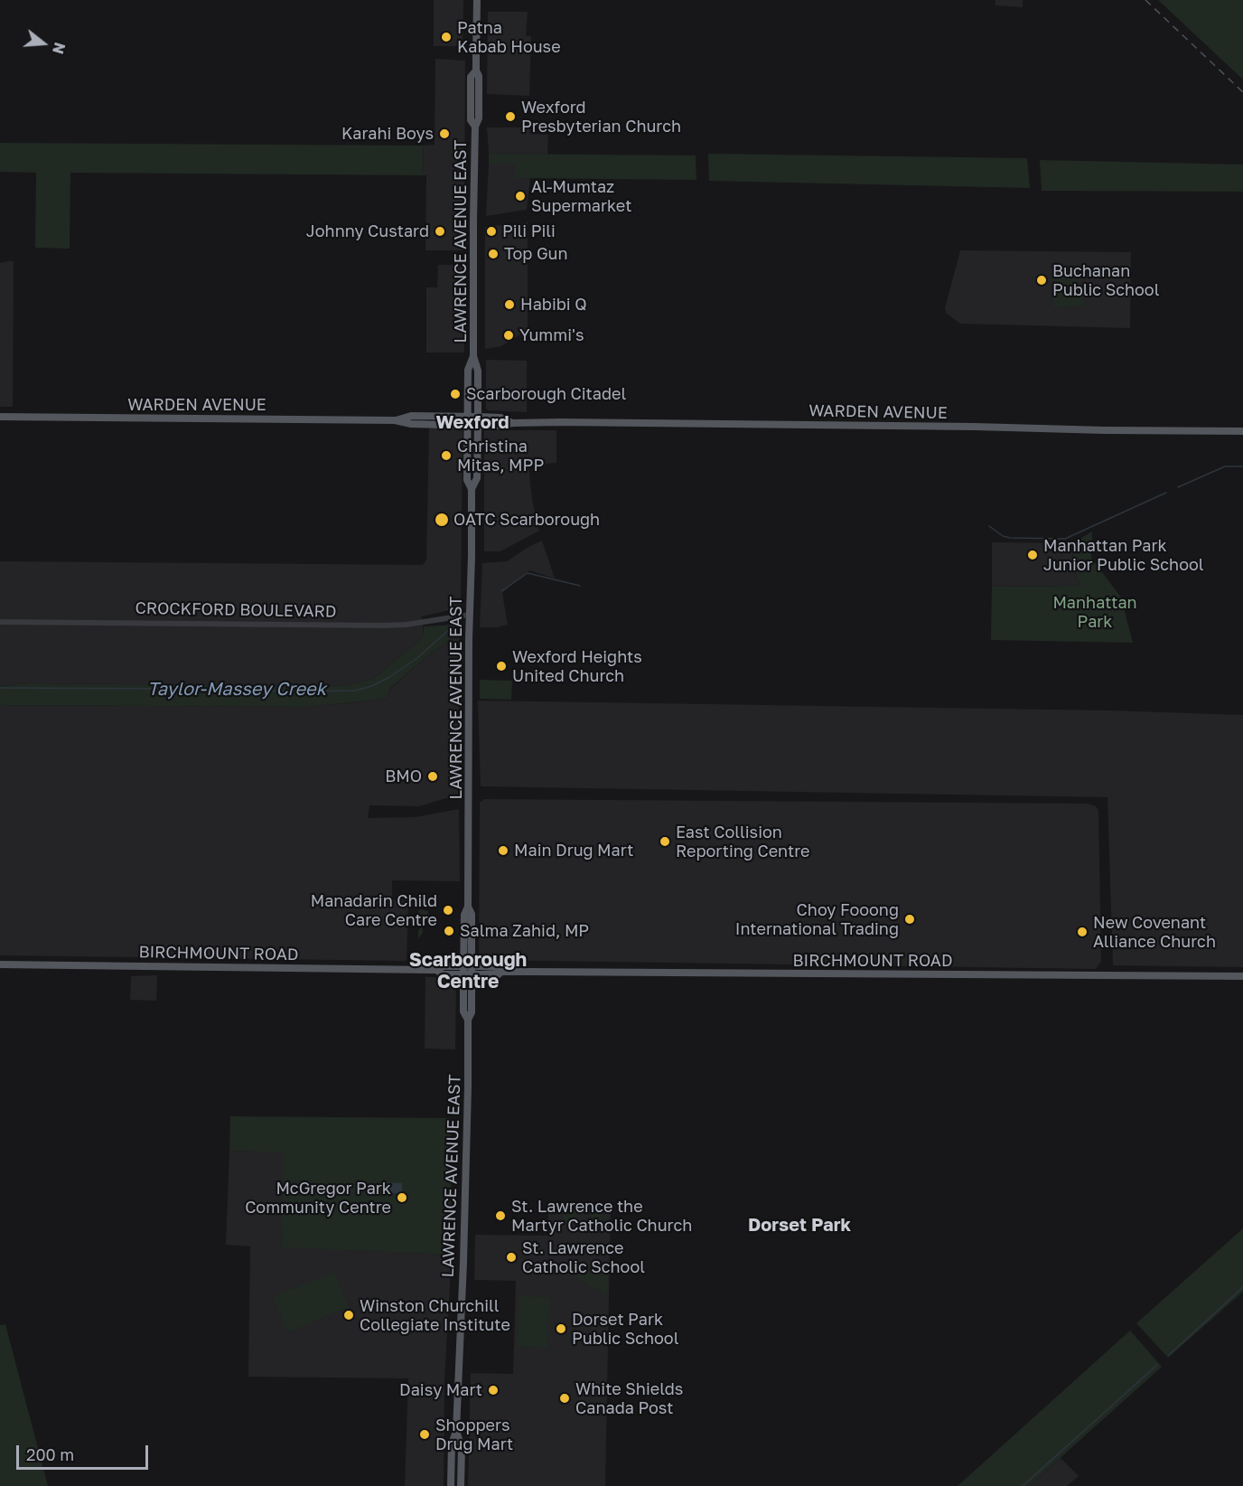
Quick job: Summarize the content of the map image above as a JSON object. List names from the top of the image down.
{
  "streets": {
    "main road": ["LAWRENCE AVENUE EAST", "WARDEN AVENUE", "BIRCHMOUNT ROAD"],
    "street": ["CROCKFORD BOULEVARD"]
  },
  "crossings": [
    ["LAWRENCE AVENUE EAST", "WARDEN AVENUE"],
    ["LAWRENCE AVENUE EAST", "CROCKFORD BOULEVARD"],
    ["LAWRENCE AVENUE EAST", "BIRCHMOUNT ROAD"]
  ],
  "districts": ["Wexford", "Scarborough Centre", "Dorset Park"],
  "water": ["Taylor-Massey Creek"],
  "parks": ["Manhattan Park"],
  "places": [
    "Patna Kabab House",
    "Wexford Presbyterian Church",
    "Karahi Boys",
    "Al-Mumtaz Supermarket",
    "Johnny Custard",
    "Pili Pili",
    "Top Gun",
    "Buchanan Public School",
    "Habibi Q",
    "Yummi's",
    "Scarborough Citadel",
    "Christina Mitas, MPP",
    "OATC Scarborough",
    "Manhattan Park Junior Public School",
    "Wexford Heights United Church",
    "BMO",
    "East Collision Reporting Centre",
    "Main Drug Mart",
    "Manadarin Child Care Centre",
    "Choy Fooong International Trading",
    "Salma Zahid, MP",
    "New Covenant Alliance Church",
    "McGregor Park Community Centre",
    "St. Lawrence the Martyr Catholic Church",
    "St. Lawrence Catholic School",
    "Winston Churchill Collegiate Institute",
    "Dorset Park Public School",
    "Daisy Mart",
    "White Shields Canada Post",
    "Shoppers Drug Mart"
  ],
  "scale_bar": "200 m",
  "north": "right"
}
